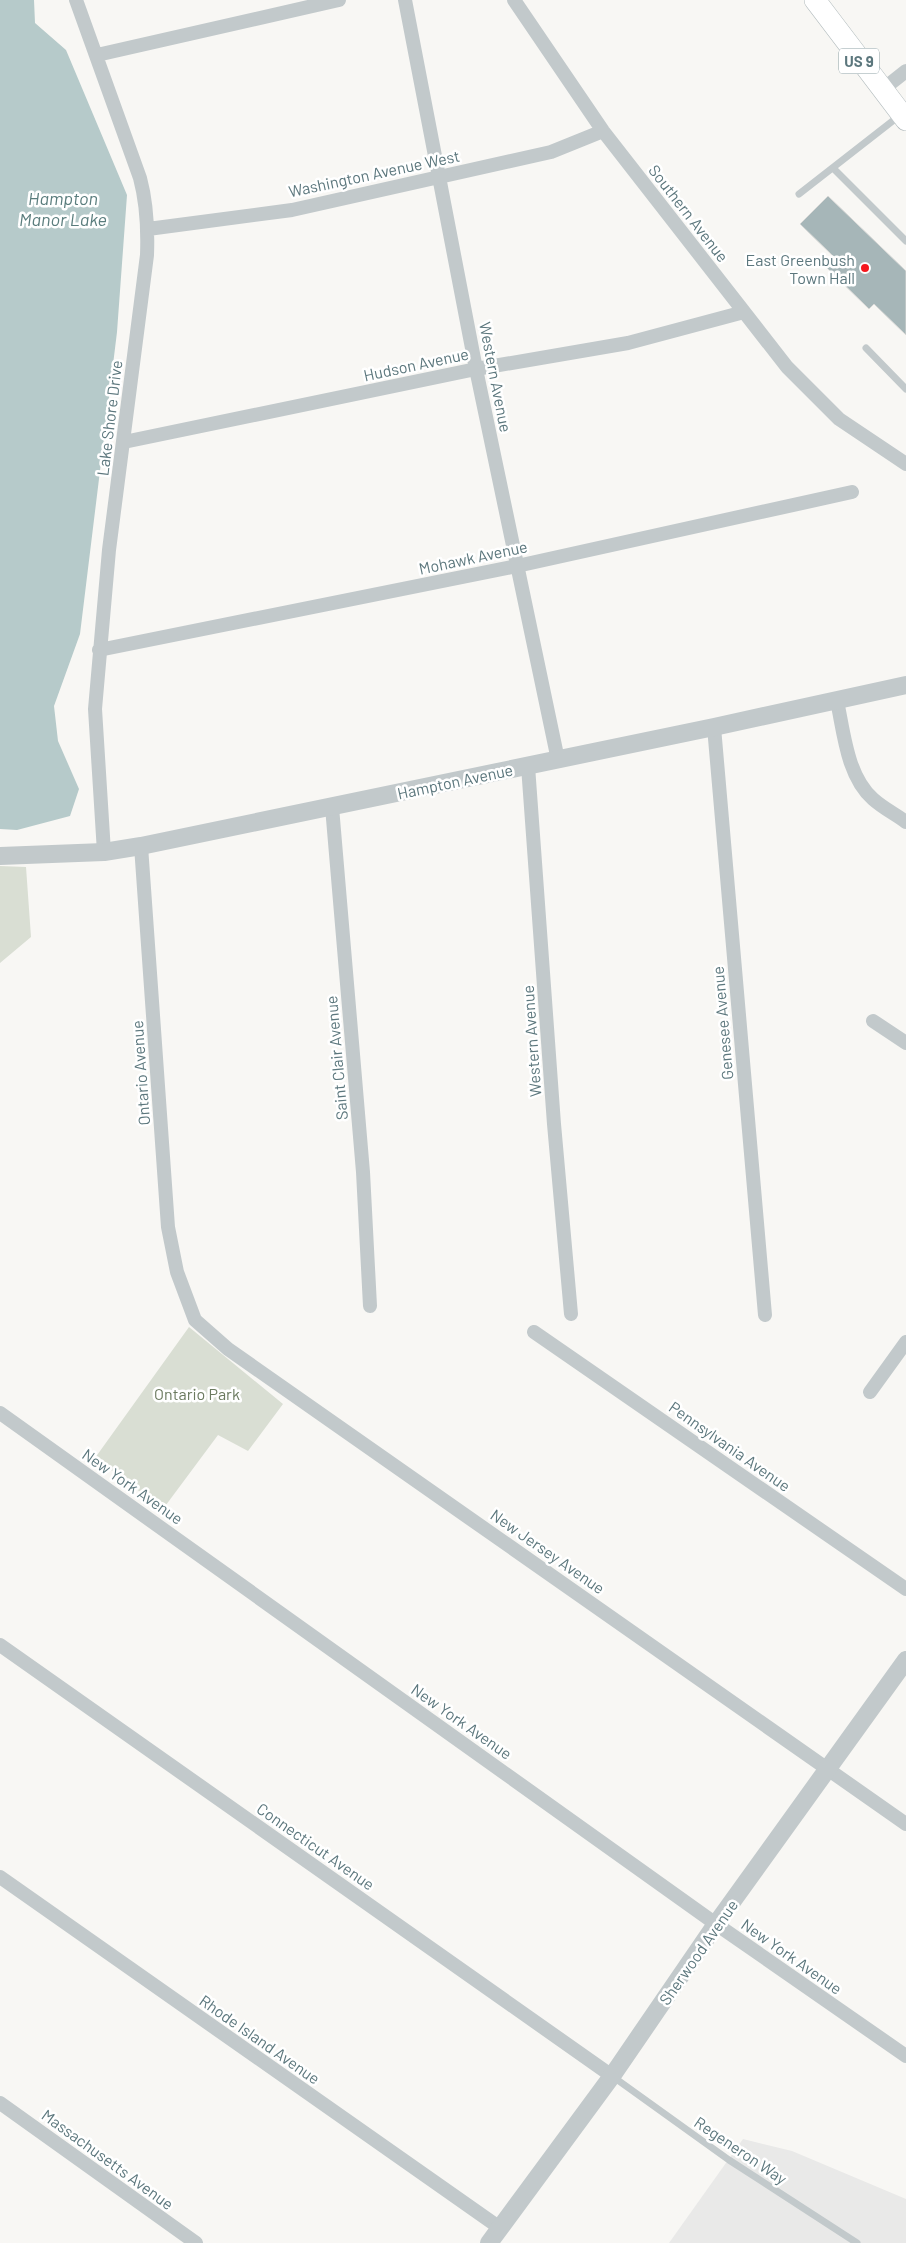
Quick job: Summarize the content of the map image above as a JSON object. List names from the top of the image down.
{
  "streets": {
    "main road": ["US 9"],
    "street": [
      "Washington Avenue West",
      "Southern Avenue",
      "Hudson Avenue",
      "Western Avenue",
      "Lake Shore Drive",
      "Mohawk Avenue",
      "Hampton Avenue",
      "Genesee Avenue",
      "Saint Clair Avenue",
      "Ontario Avenue",
      "Pennsylvania Avenue",
      "New York Avenue",
      "New Jersey Avenue",
      "Connecticut Avenue",
      "Sherwood Avenue",
      "Rhode Island Avenue",
      "Massachusetts Avenue"
    ],
    "lane": ["Regeneron Way"]
  },
  "crossings": [
    ["Washington Avenue West", "Southern Avenue"],
    ["Washington Avenue West", "Western Avenue"],
    ["Washington Avenue West", "Lake Shore Drive"],
    ["Southern Avenue", "Hudson Avenue"],
    ["Hudson Avenue", "Western Avenue"],
    ["Hudson Avenue", "Lake Shore Drive"],
    ["Western Avenue", "Mohawk Avenue"],
    ["Western Avenue", "Hampton Avenue"],
    ["Lake Shore Drive", "Mohawk Avenue"],
    ["Lake Shore Drive", "Hampton Avenue"],
    ["Hampton Avenue", "Genesee Avenue"],
    ["Hampton Avenue", "Saint Clair Avenue"],
    ["Hampton Avenue", "Ontario Avenue"],
    ["Ontario Avenue", "New Jersey Avenue"],
    ["New York Avenue", "Sherwood Avenue"],
    ["New Jersey Avenue", "Sherwood Avenue"],
    ["Connecticut Avenue", "Sherwood Avenue"],
    ["Connecticut Avenue", "Regeneron Way"],
    ["Sherwood Avenue", "Rhode Island Avenue"],
    ["Sherwood Avenue", "Regeneron Way"]
  ],
  "water": ["Hampton Manor Lake"],
  "parks": ["Ontario Park"],
  "places": ["East Greenbush Town Hall"]
}
